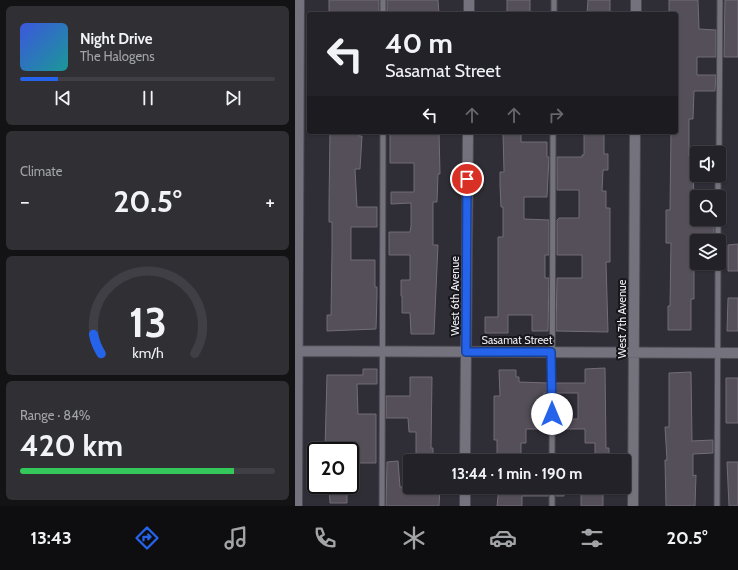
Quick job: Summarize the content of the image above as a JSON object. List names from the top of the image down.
{
  "streets": {
    "street": ["West 6th Avenue", "West 7th Avenue", "Sasamat Street"]
  },
  "crossings": [
    ["West 6th Avenue", "Sasamat Street"],
    ["West 7th Avenue", "Sasamat Street"]
  ],
  "page": {
    "turn": ["40 m", "Sasamat Street"],
    "song": ["Night Drive", "The Halogens"],
    "tile": [
      "Climate",
      ["Range · 84%", "420 km"]
    ],
    "heat": ["−", "20.5°", "+"],
    "limit": "20",
    "trip": "13:44 · 1 min · 190 m",
    "tabs": ["13:43", "20.5°"],
    "gauge": ["13", "km/h"]
  }
}
